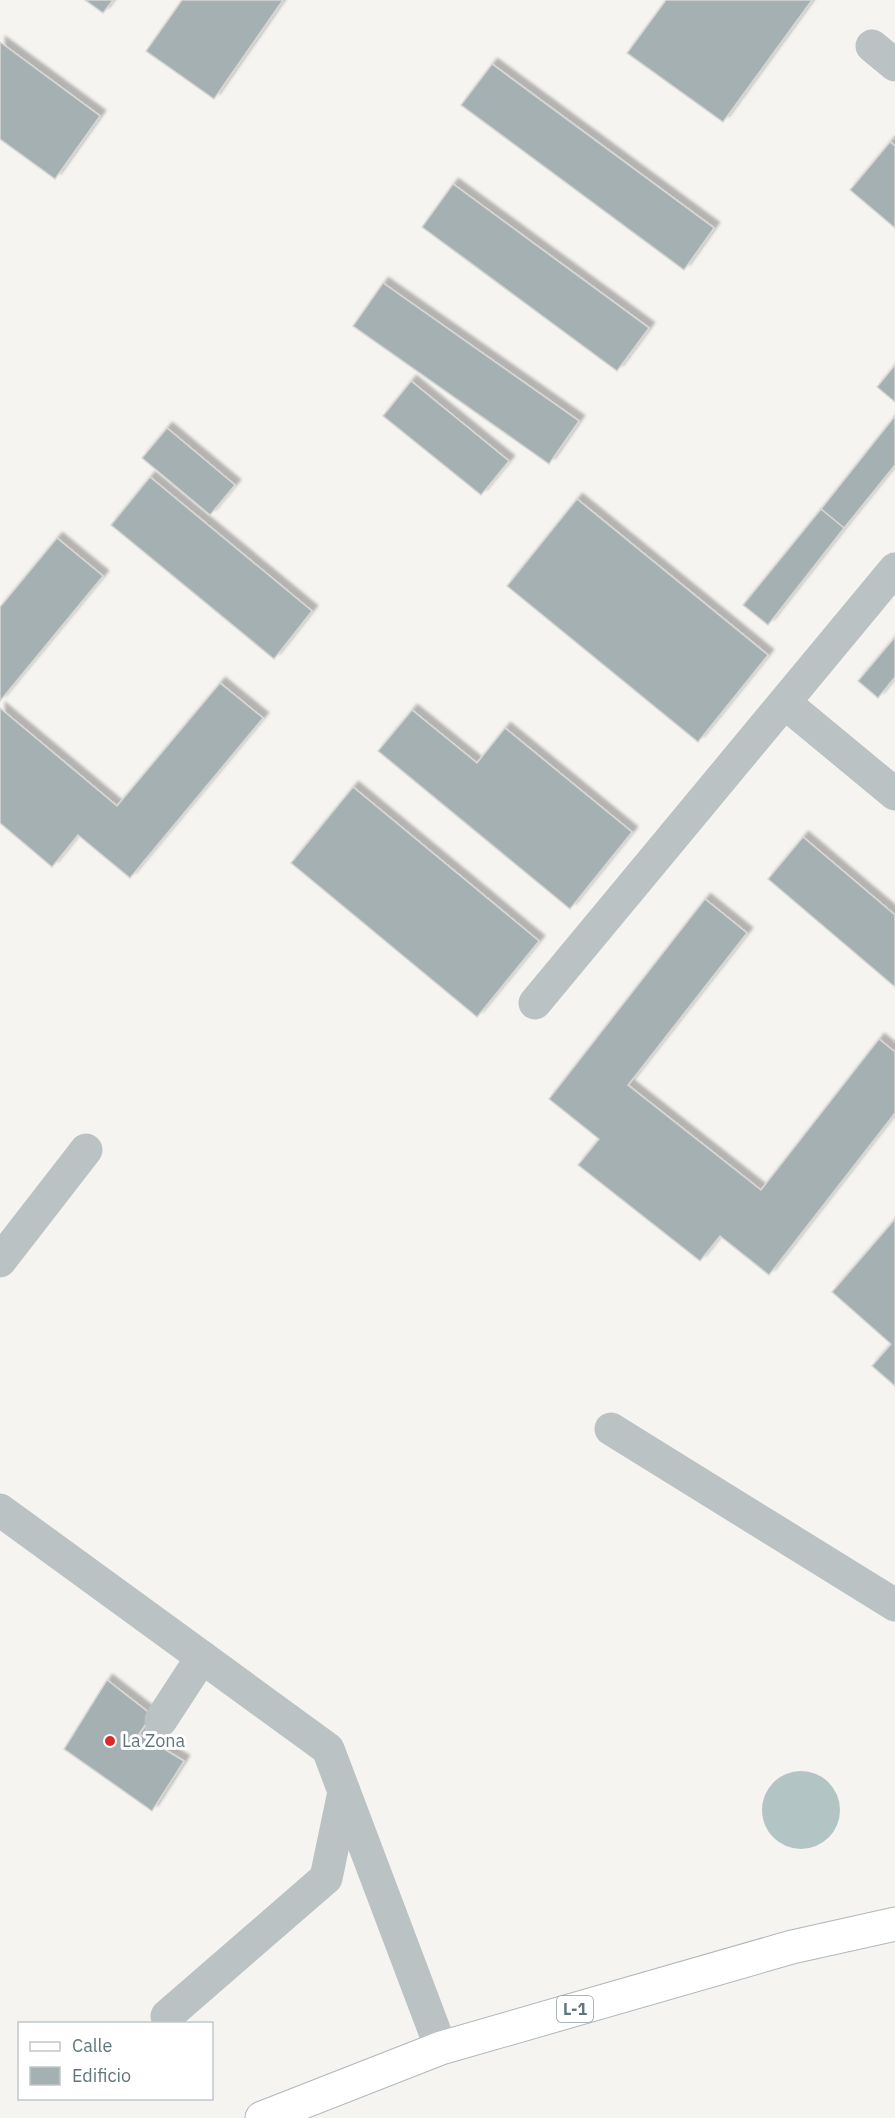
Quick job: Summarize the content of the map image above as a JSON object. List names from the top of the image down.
{
  "streets": {
    "main road": ["L-1"]
  },
  "places": ["La Zona"],
  "legend": ["Calle", "Edificio"]
}
